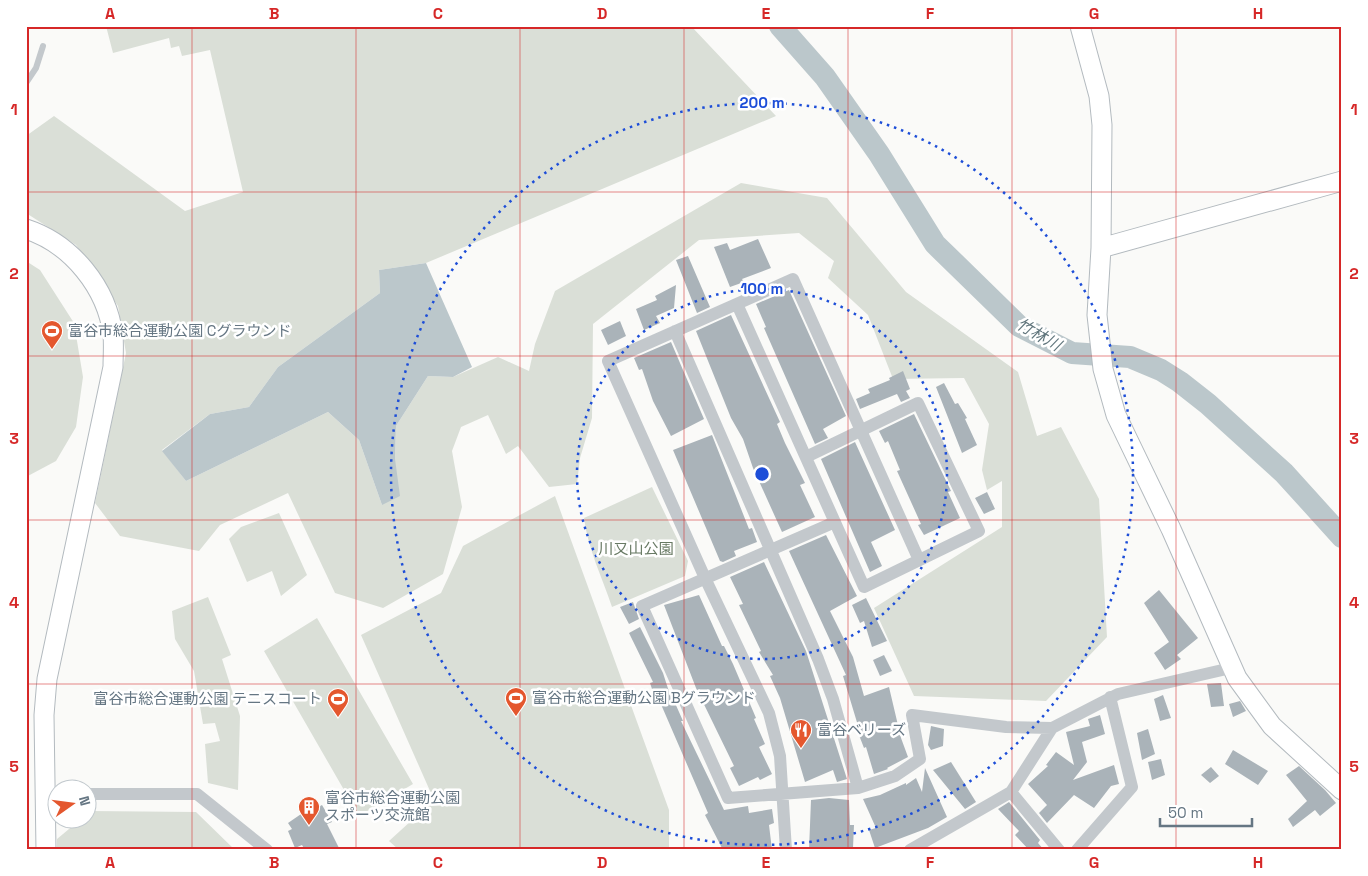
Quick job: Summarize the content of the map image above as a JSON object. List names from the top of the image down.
{
  "water": ["竹林川"],
  "parks": ["川又山公園"],
  "places": {
    "sports": ["富谷市総合運動公園 Cグラウンド", "富谷市総合運動公園 Bグラウンド", "富谷市総合運動公園 テニスコート"],
    "restaurant": ["富谷ベリーズ"],
    "building": ["富谷市総合運動公園 スポーツ交流館"]
  },
  "scale_bar": "50 m",
  "north": "right",
  "grid": {
    "columns": [
      "A",
      "B",
      "C",
      "D",
      "E",
      "F",
      "G",
      "H"
    ],
    "rows": [
      "1",
      "2",
      "3",
      "4",
      "5"
    ]
  },
  "rings": ["200 m", "100 m"]
}
